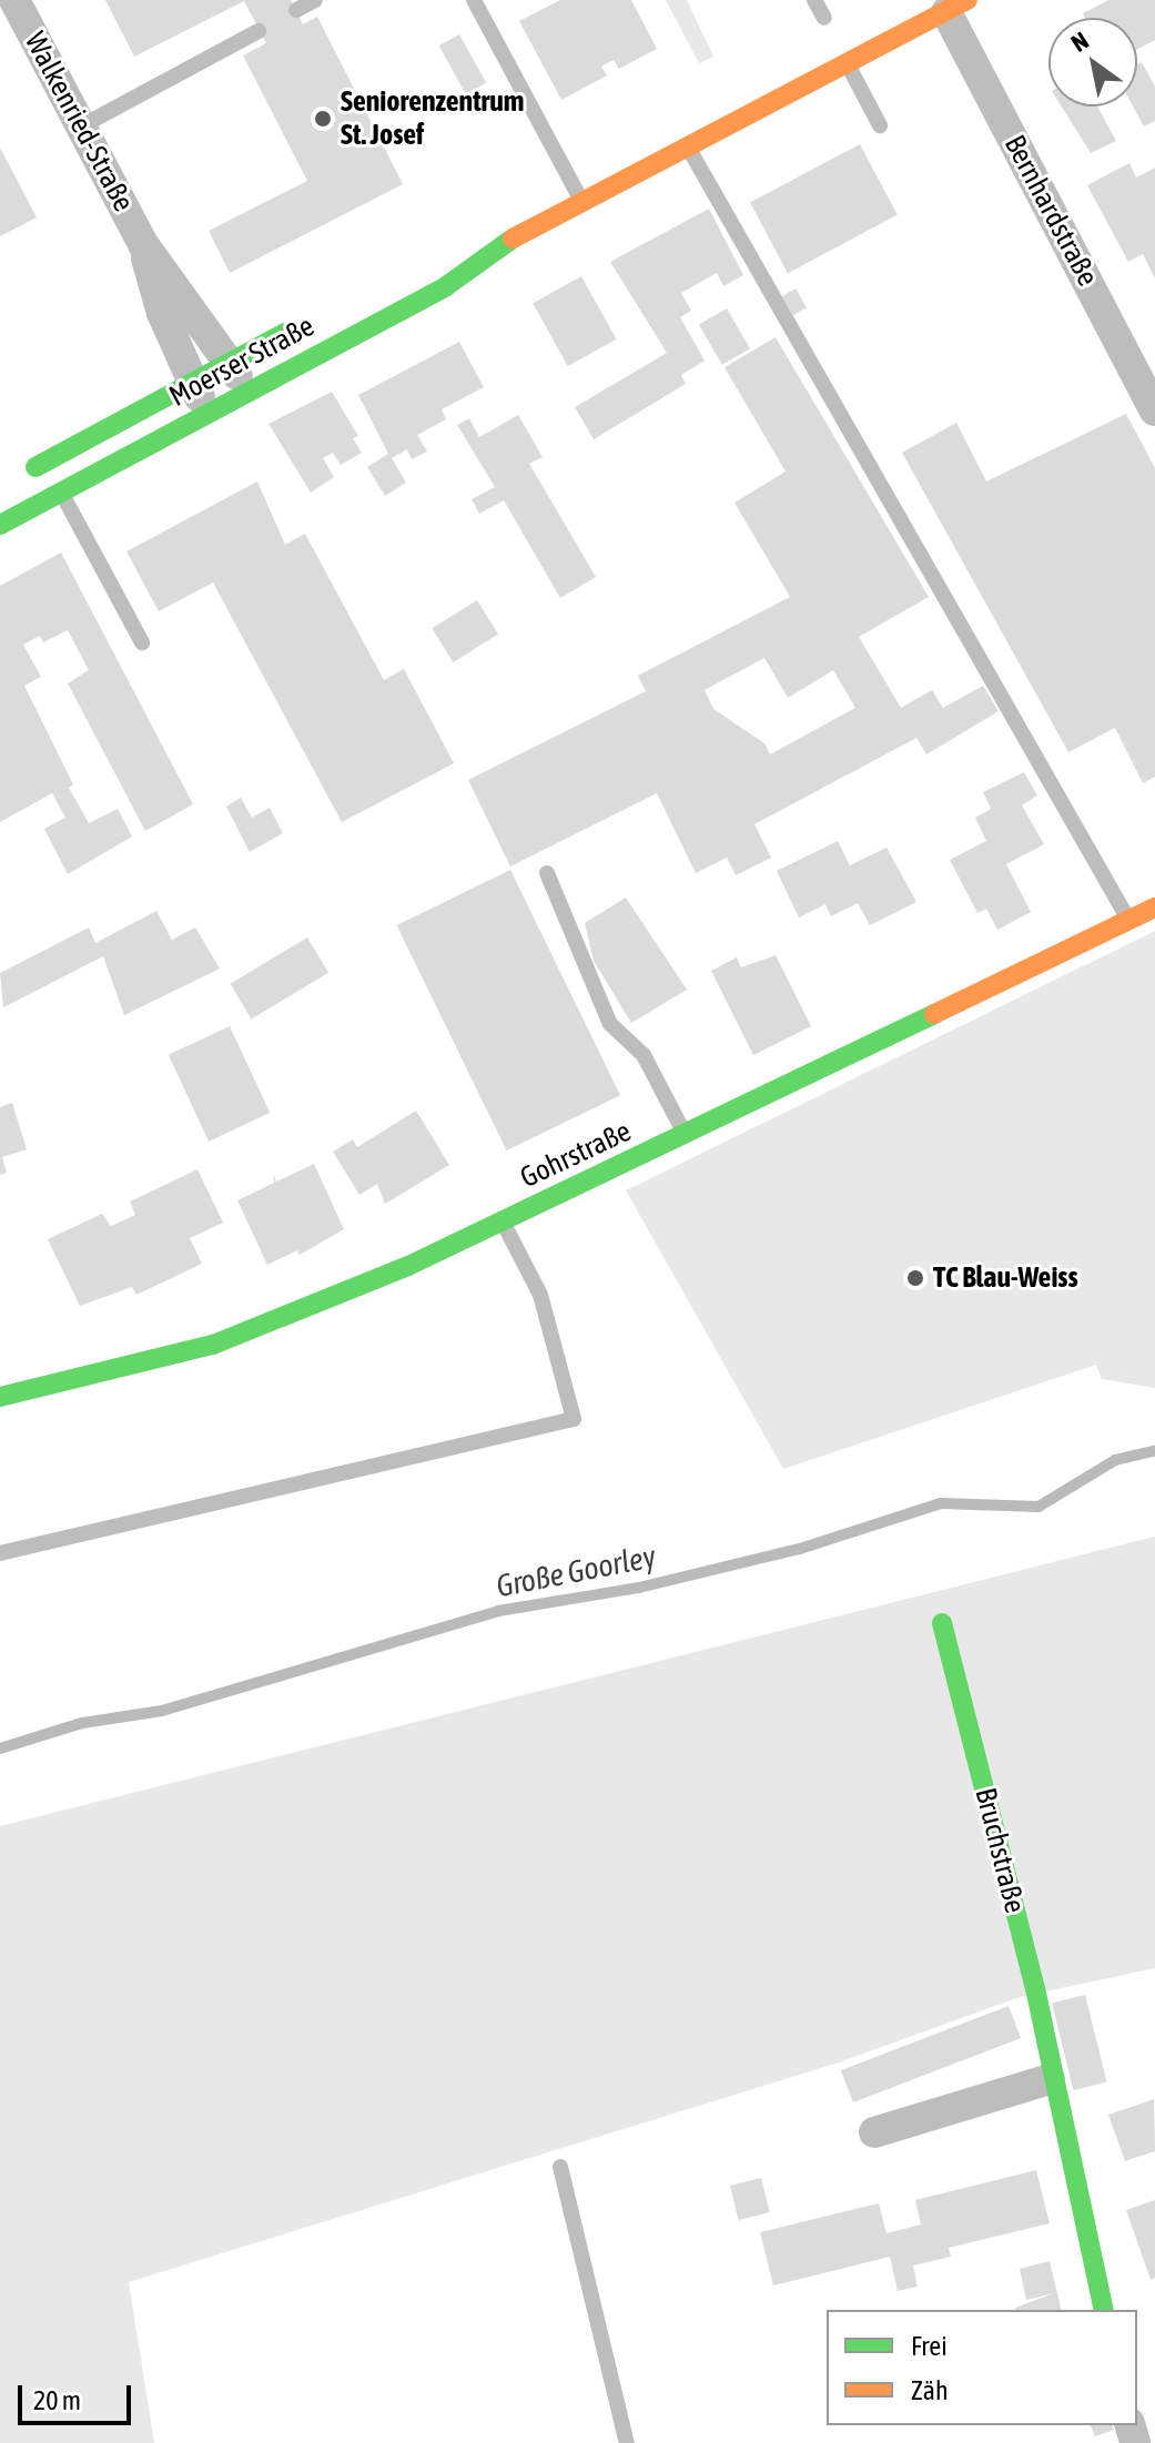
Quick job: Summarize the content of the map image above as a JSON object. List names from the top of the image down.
{
  "streets": {
    "street": [
      "Walkenried-Straße",
      "Bernhardstraße",
      "Moerser Straße",
      "Gohrstraße",
      "Bruchstraße"
    ]
  },
  "crossings": [
    ["Walkenried-Straße", "Moerser Straße"],
    ["Bernhardstraße", "Moerser Straße"]
  ],
  "water": ["Große Goorley"],
  "places": ["Seniorenzentrum St. Josef", "TC Blau-Weiss"],
  "legend": ["Frei", "Zäh"],
  "scale_bar": "20 m",
  "north": "top left"
}
